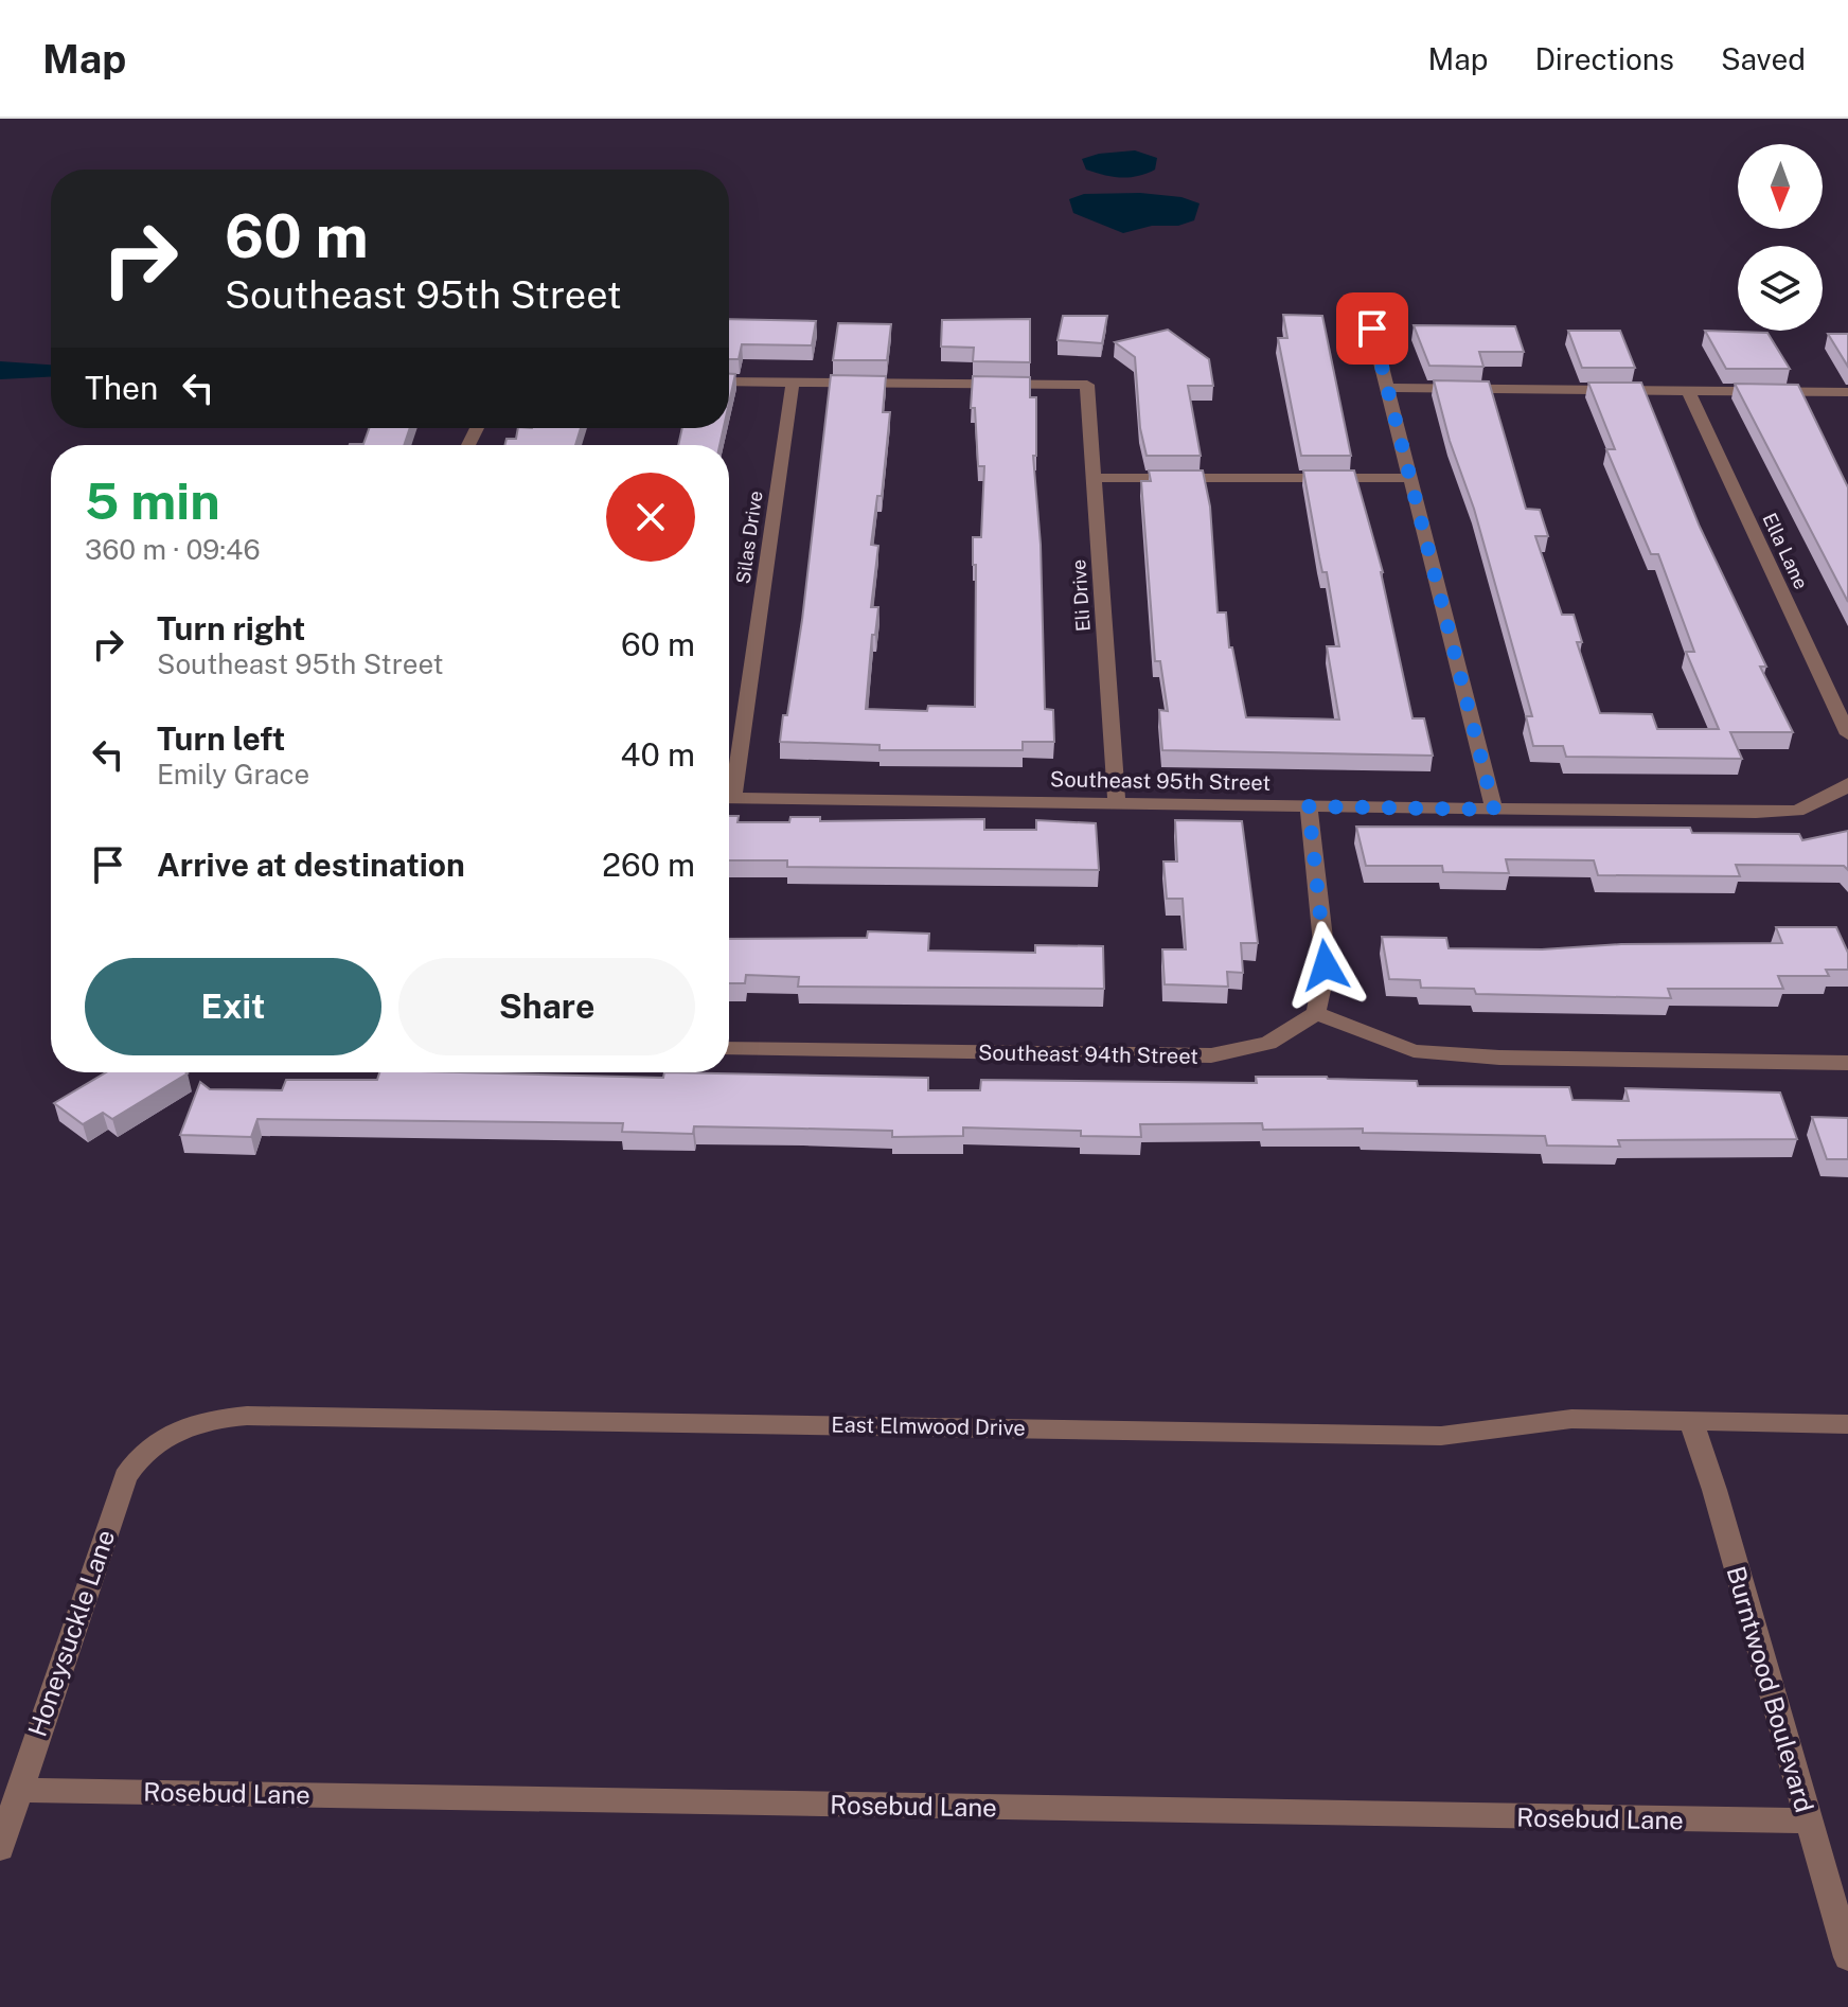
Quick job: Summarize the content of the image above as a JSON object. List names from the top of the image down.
{
  "streets": {
    "street": [
      "Silas Drive",
      "Ella Lane",
      "Eli Drive",
      "Southeast 95th Street",
      "Southeast 94th Street",
      "East Elmwood Drive",
      "Honeysuckle Lane",
      "Burntwood Boulevard",
      "Rosebud Lane"
    ]
  },
  "crossings": [
    ["Silas Drive", "Eli Drive"],
    ["Eli Drive", "Southeast 95th Street"],
    ["East Elmwood Drive", "Honeysuckle Lane"],
    ["East Elmwood Drive", "Burntwood Boulevard"],
    ["Honeysuckle Lane", "Rosebud Lane"],
    ["Burntwood Boulevard", "Rosebud Lane"]
  ],
  "north": "bottom",
  "page": {
    "header": "Map",
    "nav": ["Map", "Directions", "Saved"],
    "turn": ["60 m", "Southeast 95th Street"],
    "then": "Then",
    "heading": ["5 min", "360 m · 09:46"],
    "list": [
      {
        "name": "Turn right",
        "note": "Southeast 95th Street",
        "value": "60 m"
      },
      {
        "name": "Turn left",
        "note": "Emily Grace",
        "value": "40 m"
      },
      {
        "name": "Arrive at destination",
        "value": "260 m"
      }
    ],
    "buttons": ["Exit", "Share"]
  }
}
